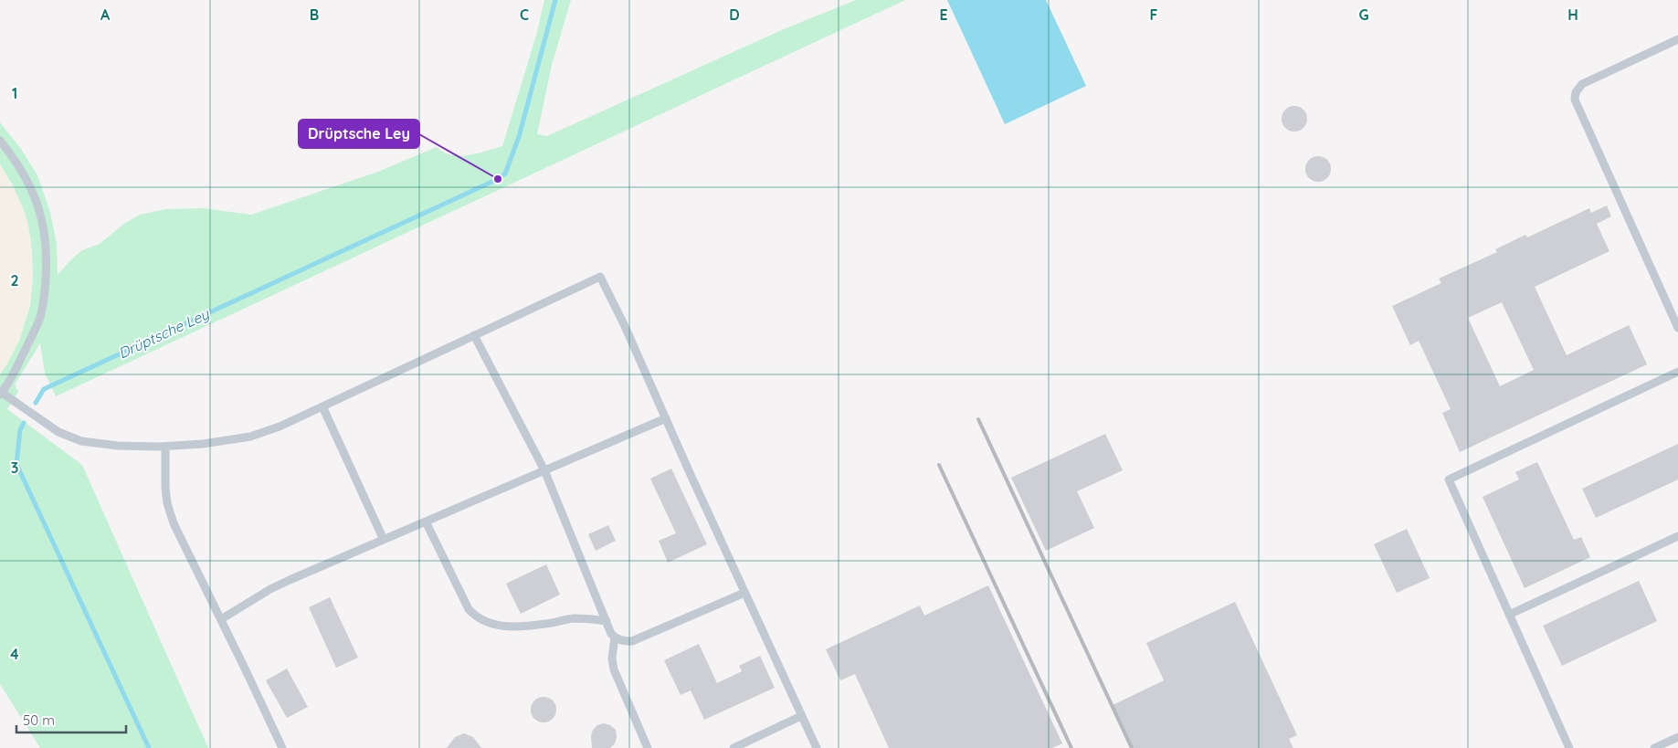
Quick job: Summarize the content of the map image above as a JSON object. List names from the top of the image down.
{
  "water": ["Drüptsche Ley"],
  "places": ["Drüptsche Ley"],
  "scale_bar": "50 m",
  "grid": {
    "columns": [
      "A",
      "B",
      "C",
      "D",
      "E",
      "F",
      "G",
      "H"
    ],
    "rows": [
      "1",
      "2",
      "3",
      "4"
    ]
  }
}
